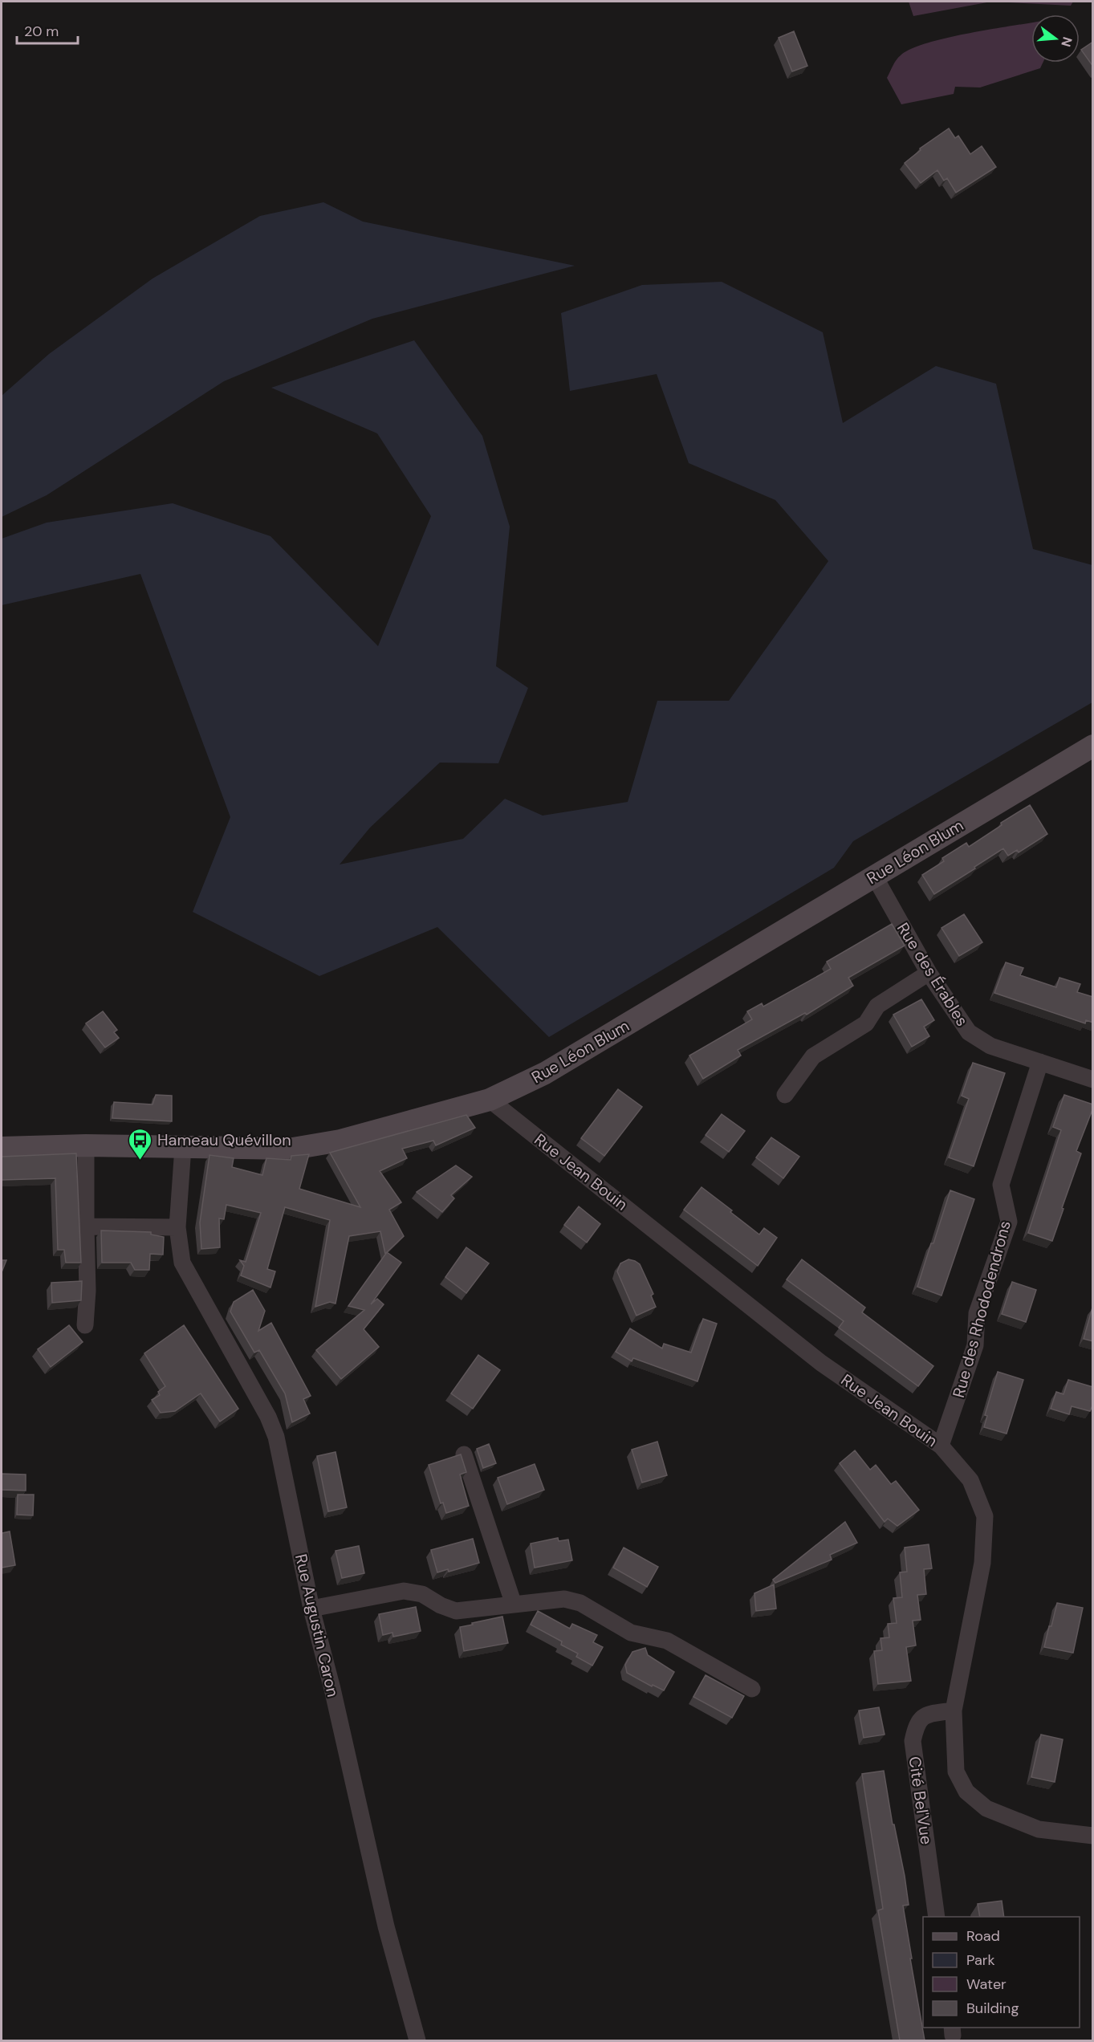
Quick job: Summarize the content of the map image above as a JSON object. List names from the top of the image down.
{
  "streets": {
    "street": [
      "Rue Léon Blum",
      "Rue des Érables",
      "Rue Jean Bouin",
      "Rue des Rhododendrons",
      "Rue Augustin Caron",
      "Cité Bel'Vue"
    ]
  },
  "crossings": [
    ["Rue Léon Blum", "Rue des Érables"],
    ["Rue Léon Blum", "Rue Jean Bouin"],
    ["Rue Léon Blum", "Rue Augustin Caron"],
    ["Rue des Érables", "Rue des Rhododendrons"],
    ["Rue Jean Bouin", "Rue des Rhododendrons"],
    ["Rue Jean Bouin", "Cité Bel'Vue"]
  ],
  "places": {
    "bus stop": ["Hameau Quévillon"]
  },
  "legend": [
    "Road",
    "Park",
    "Water",
    "Building"
  ],
  "scale_bar": "20 m",
  "north": "right"
}
